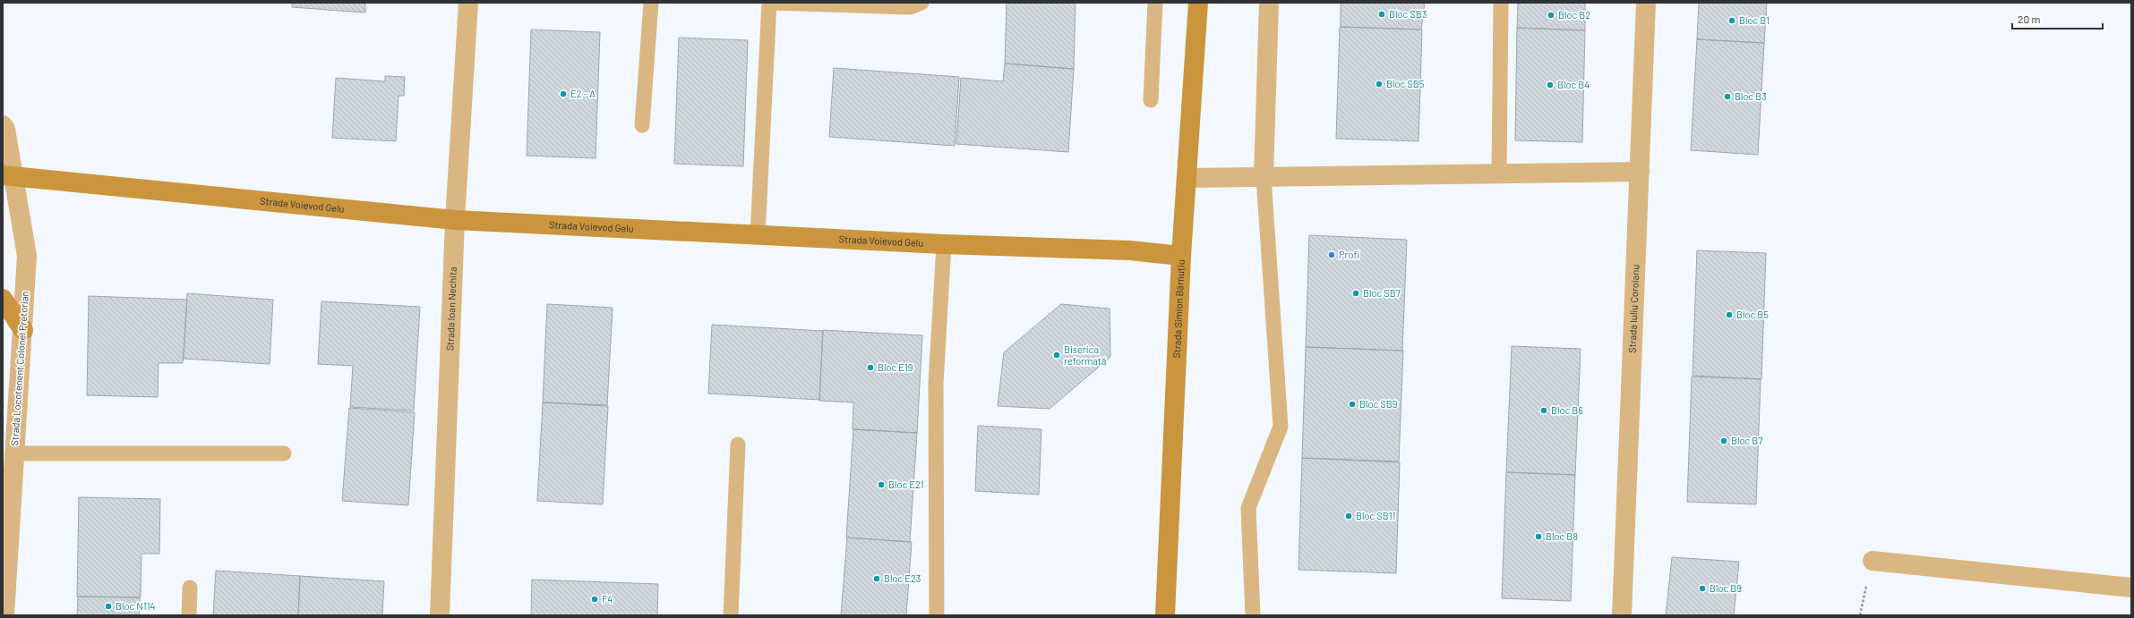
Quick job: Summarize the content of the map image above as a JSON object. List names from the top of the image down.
{
  "streets": {
    "street": [
      "Strada Voievod Gelu",
      "Strada Ioan Nechita",
      "Strada Simion Bărnuțiu",
      "Strada Iuliu Coroianu",
      "Strada Locotenent Colonel Pretorian"
    ]
  },
  "crossings": [
    ["Strada Voievod Gelu", "Strada Ioan Nechita"],
    ["Strada Voievod Gelu", "Strada Simion Bărnuțiu"]
  ],
  "places": [
    "Bloc SB3",
    "Bloc B2",
    "Bloc B1",
    "Bloc SB5",
    "Bloc B4",
    "E2 - A",
    "Bloc B3",
    "Profi",
    "Bloc SB7",
    "Bloc B5",
    "Biserica reformată",
    "Bloc E19",
    "Bloc SB9",
    "Bloc B6",
    "Bloc B7",
    "Bloc E21",
    "Bloc SB11",
    "Bloc B8",
    "Bloc E23",
    "Bloc B9",
    "F4",
    "Bloc N114"
  ],
  "scale_bar": "20 m"
}
